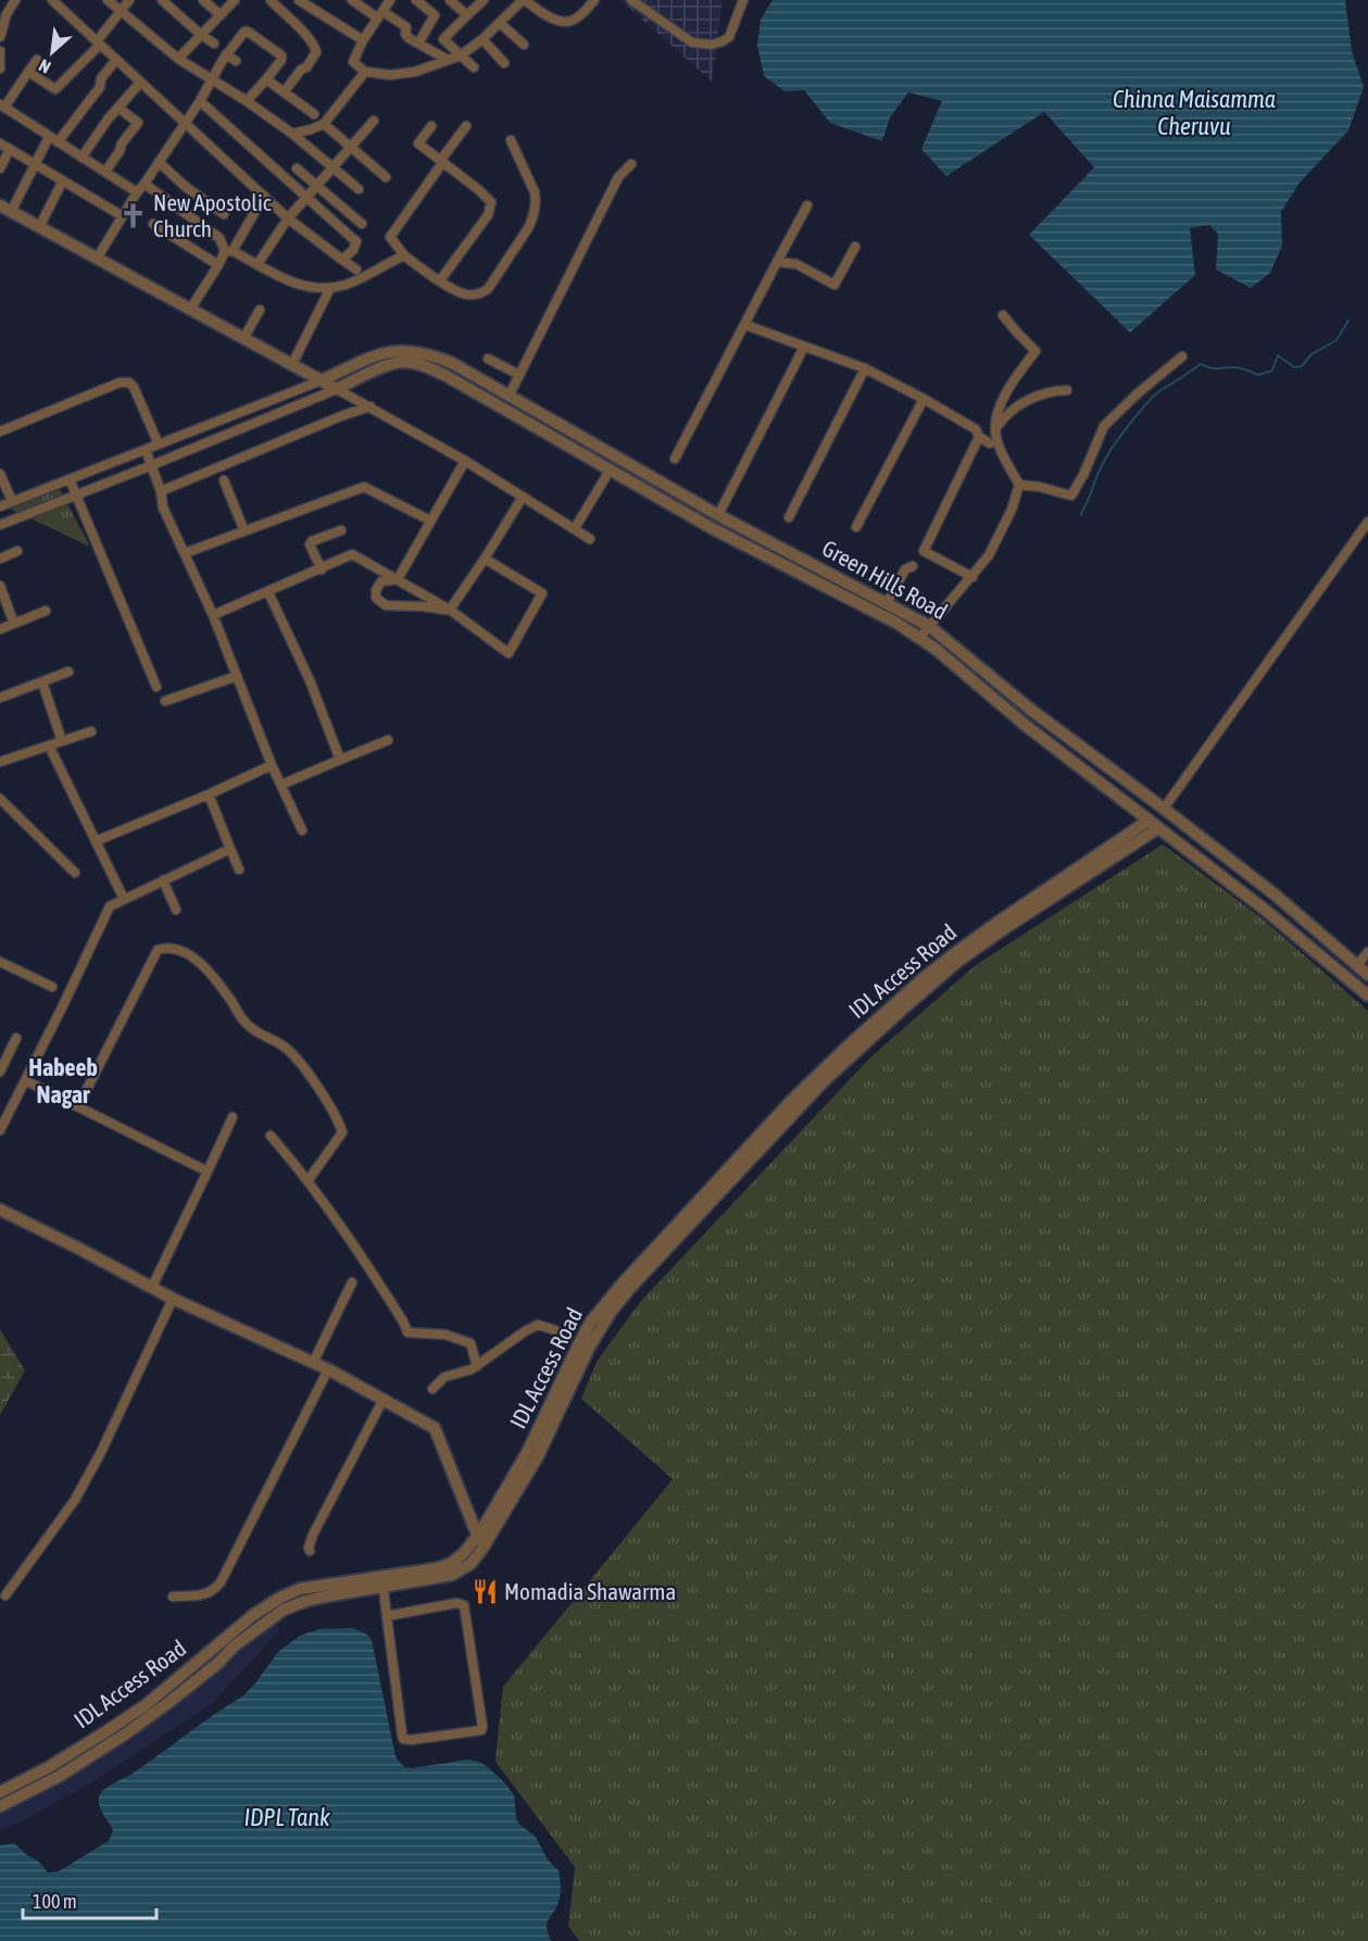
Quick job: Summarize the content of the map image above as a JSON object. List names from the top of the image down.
{
  "streets": {
    "street": ["Green Hills Road", "IDL Access Road"]
  },
  "crossings": [
    ["Green Hills Road", "IDL Access Road"]
  ],
  "districts": ["Habeeb Nagar"],
  "water": ["Chinna Maisamma Cheruvu", "IDPL Tank"],
  "places": {
    "church": ["New Apostolic Church"],
    "restaurant": ["Momadia Shawarma"]
  },
  "scale_bar": "100 m",
  "north": "bottom left"
}
